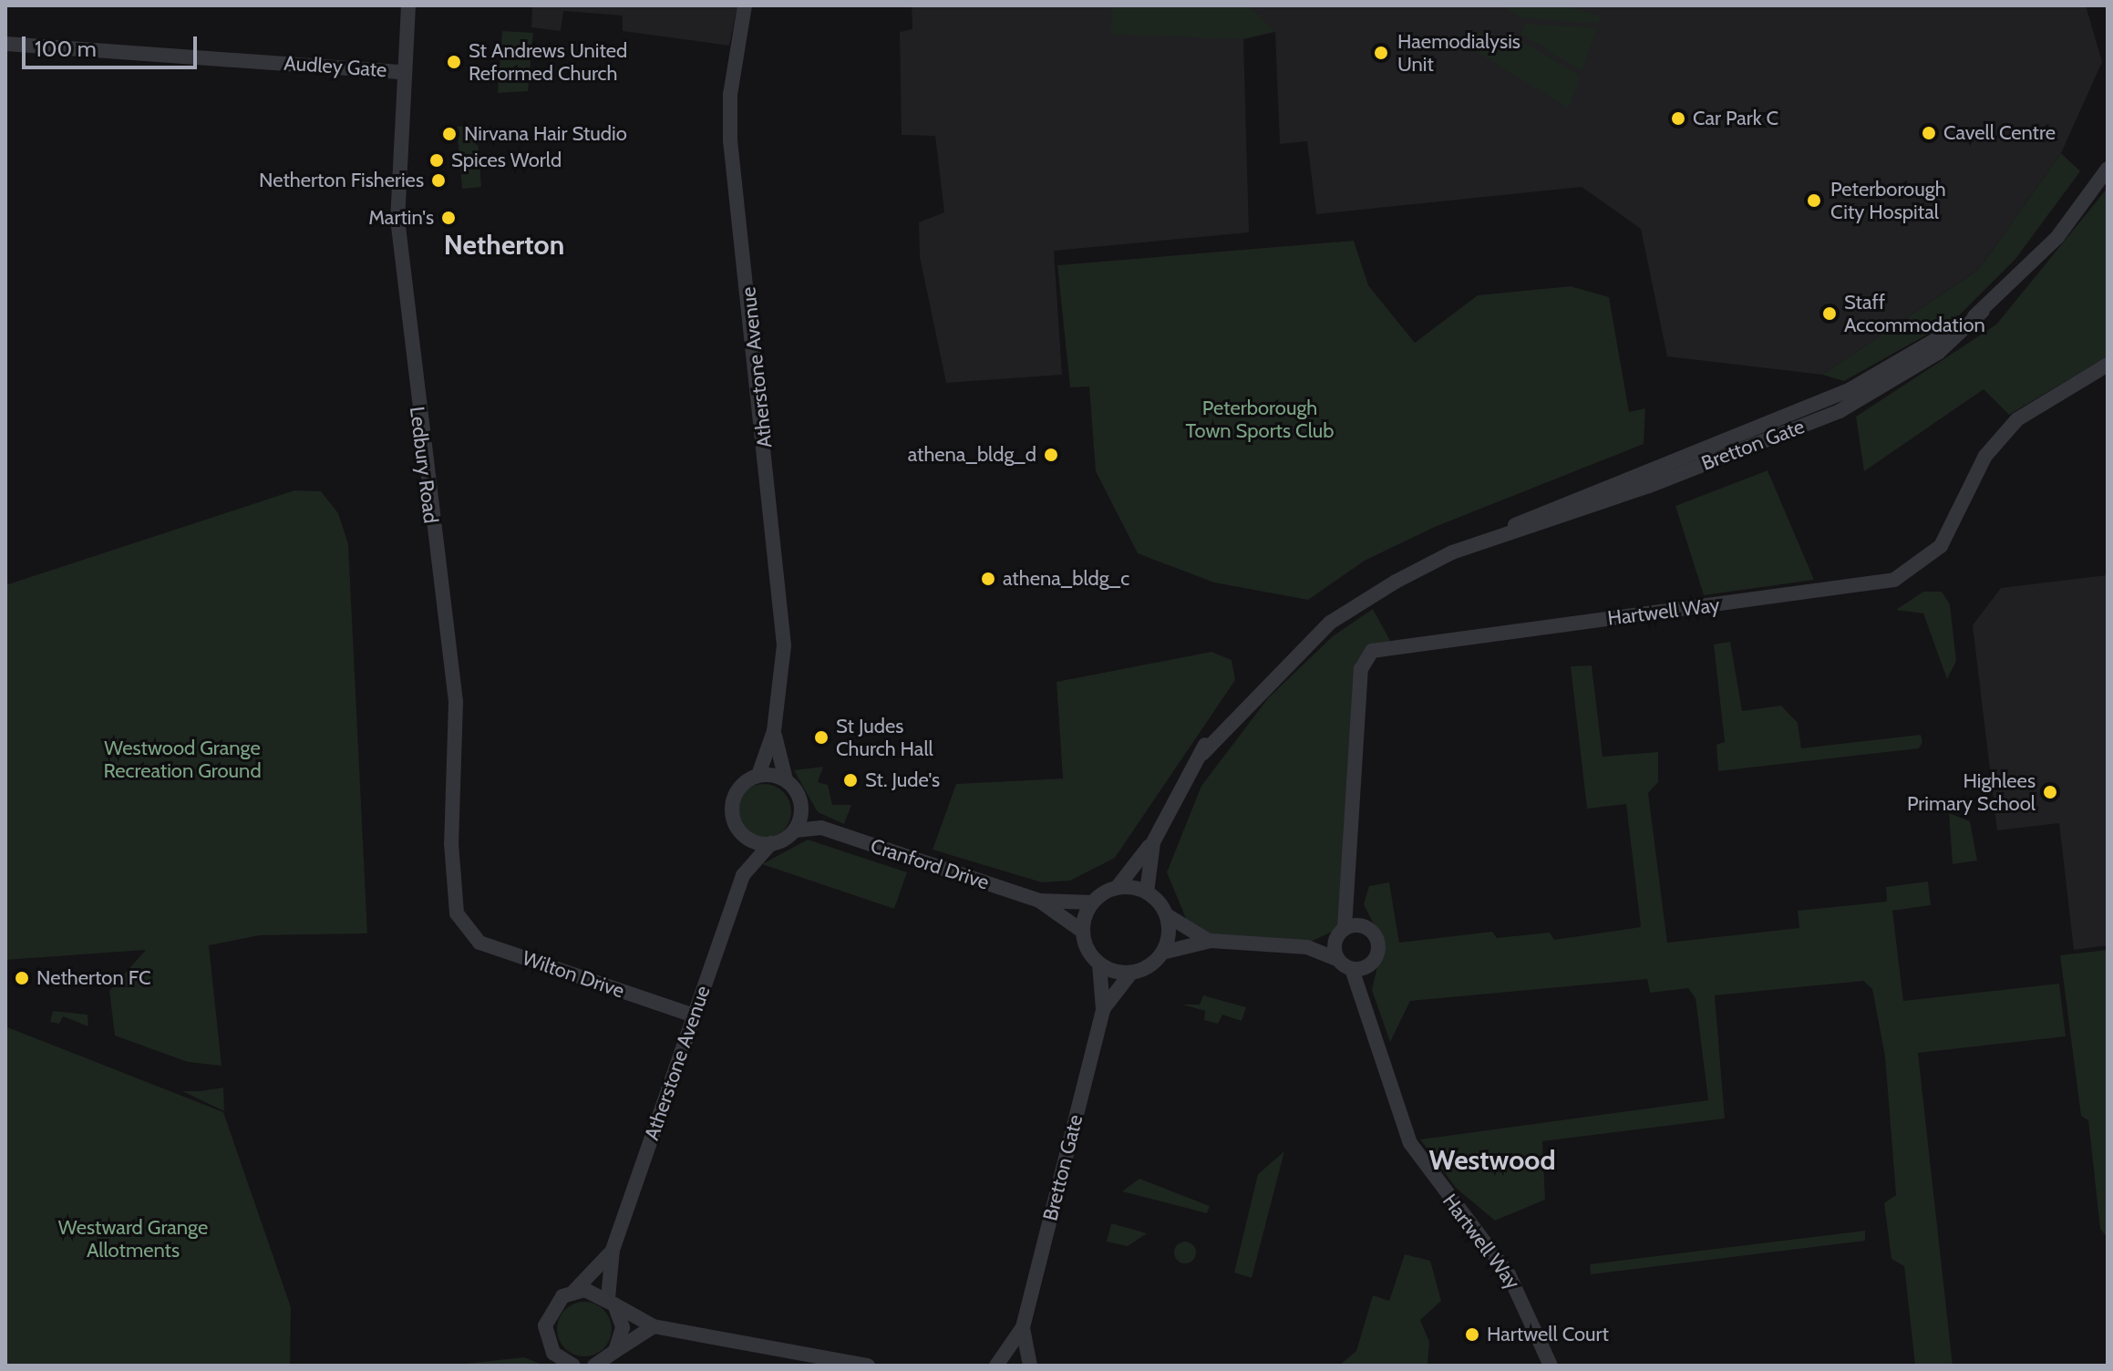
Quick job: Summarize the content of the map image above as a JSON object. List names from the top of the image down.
{
  "streets": {
    "street": [
      "Audley Gate",
      "Atherstone Avenue",
      "Bretton Gate",
      "Ledbury Road",
      "Hartwell Way",
      "Cranford Drive",
      "Wilton Drive"
    ]
  },
  "crossings": [
    ["Audley Gate", "Ledbury Road"],
    ["Atherstone Avenue", "Cranford Drive"],
    ["Atherstone Avenue", "Wilton Drive"],
    ["Bretton Gate", "Cranford Drive"],
    ["Ledbury Road", "Wilton Drive"]
  ],
  "districts": ["Netherton", "Westwood"],
  "parks": ["Peterborough Town Sports Club", "Westwood Grange Recreation Ground", "Westward Grange Allotments"],
  "places": [
    "Haemodialysis Unit",
    "St Andrews United Reformed Church",
    "Car Park C",
    "Cavell Centre",
    "Nirvana Hair Studio",
    "Spices World",
    "Netherton Fisheries",
    "Peterborough City Hospital",
    "Martin's",
    "Staff Accommodation",
    "athena_bldg_d",
    "athena_bldg_c",
    "St Judes Church Hall",
    "St. Jude's",
    "Highlees Primary School",
    "Netherton FC",
    "Hartwell Court"
  ],
  "scale_bar": "100 m"
}
